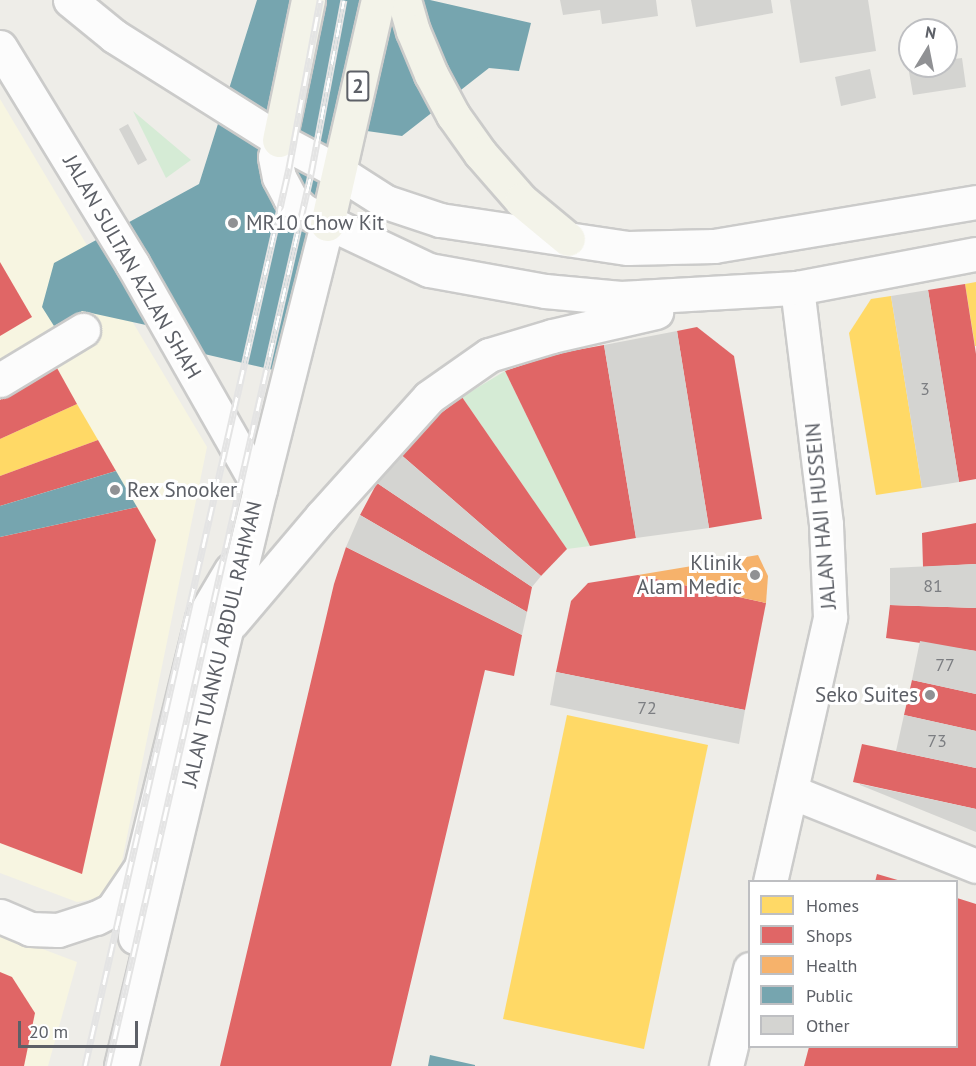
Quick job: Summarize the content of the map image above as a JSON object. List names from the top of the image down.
{
  "streets": {
    "main road": [
      "2",
      "JALAN SULTAN AZLAN SHAH",
      "JALAN HAJI HUSSEIN",
      "JALAN TUANKU ABDUL RAHMAN"
    ]
  },
  "crossings": [
    ["2", "JALAN TUANKU ABDUL RAHMAN"],
    ["JALAN SULTAN AZLAN SHAH", "JALAN TUANKU ABDUL RAHMAN"]
  ],
  "places": [
    "MR10 Chow Kit",
    "Rex Snooker",
    "Klinik Alam Medic",
    "Seko Suites"
  ],
  "house_numbers": [
    "3",
    "81",
    "77",
    "72",
    "73"
  ],
  "legend": [
    "Homes",
    "Shops",
    "Health",
    "Public",
    "Other"
  ],
  "scale_bar": "20 m",
  "north": "top"
}
